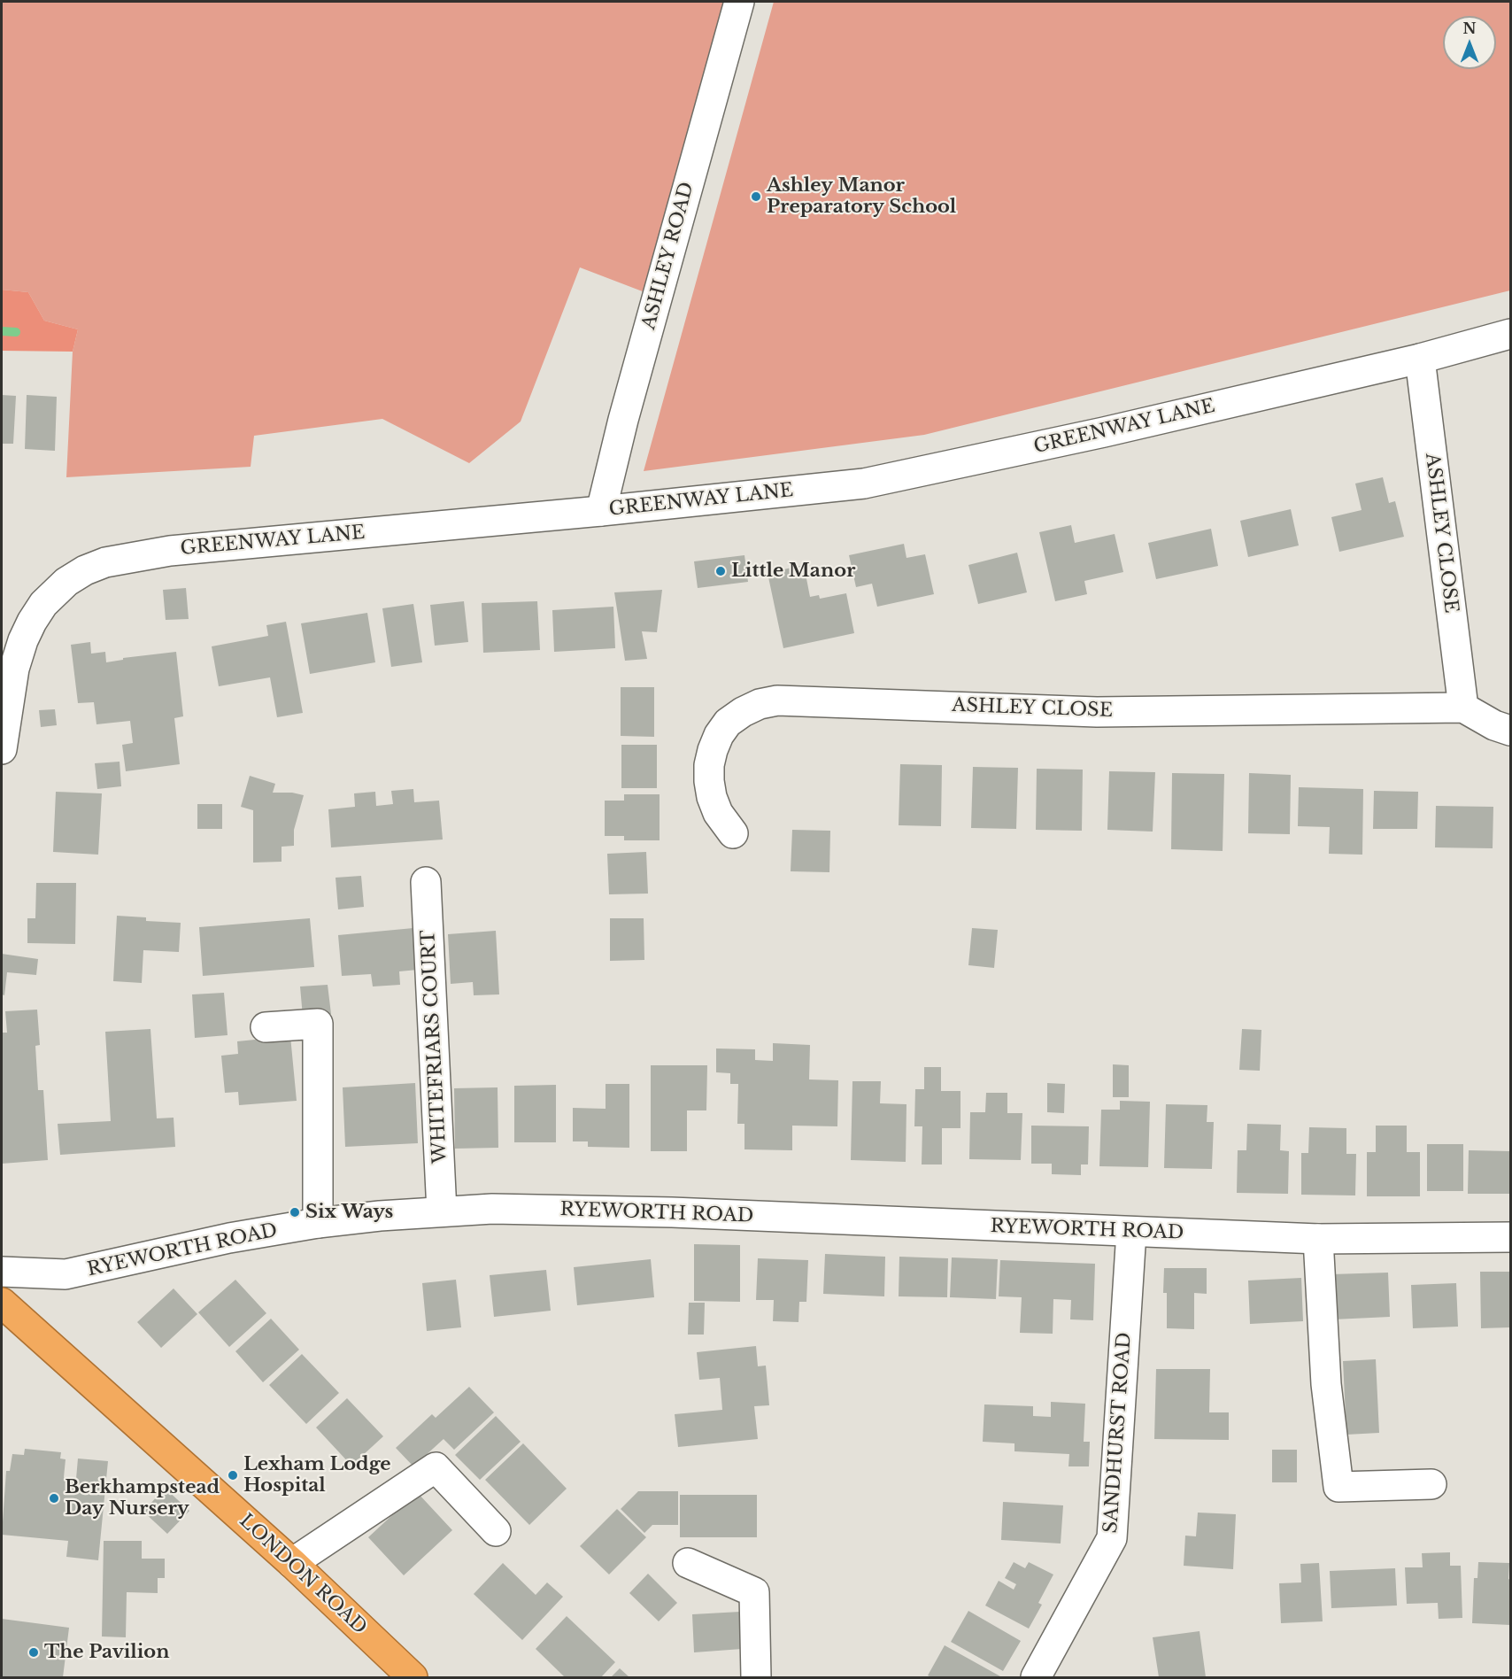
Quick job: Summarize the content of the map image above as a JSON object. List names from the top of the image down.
{
  "streets": {
    "highway": ["LONDON ROAD"],
    "street": [
      "ASHLEY ROAD",
      "GREENWAY LANE",
      "ASHLEY CLOSE",
      "WHITEFRIARS COURT",
      "RYEWORTH ROAD",
      "SANDHURST ROAD"
    ]
  },
  "crossings": [
    ["ASHLEY ROAD", "GREENWAY LANE"],
    ["GREENWAY LANE", "ASHLEY CLOSE"],
    ["WHITEFRIARS COURT", "RYEWORTH ROAD"],
    ["RYEWORTH ROAD", "SANDHURST ROAD"]
  ],
  "places": [
    "Ashley Manor Preparatory School",
    "Little Manor",
    "Six Ways",
    "Lexham Lodge Hospital",
    "Berkhampstead Day Nursery",
    "The Pavilion"
  ],
  "north": "top"
}
